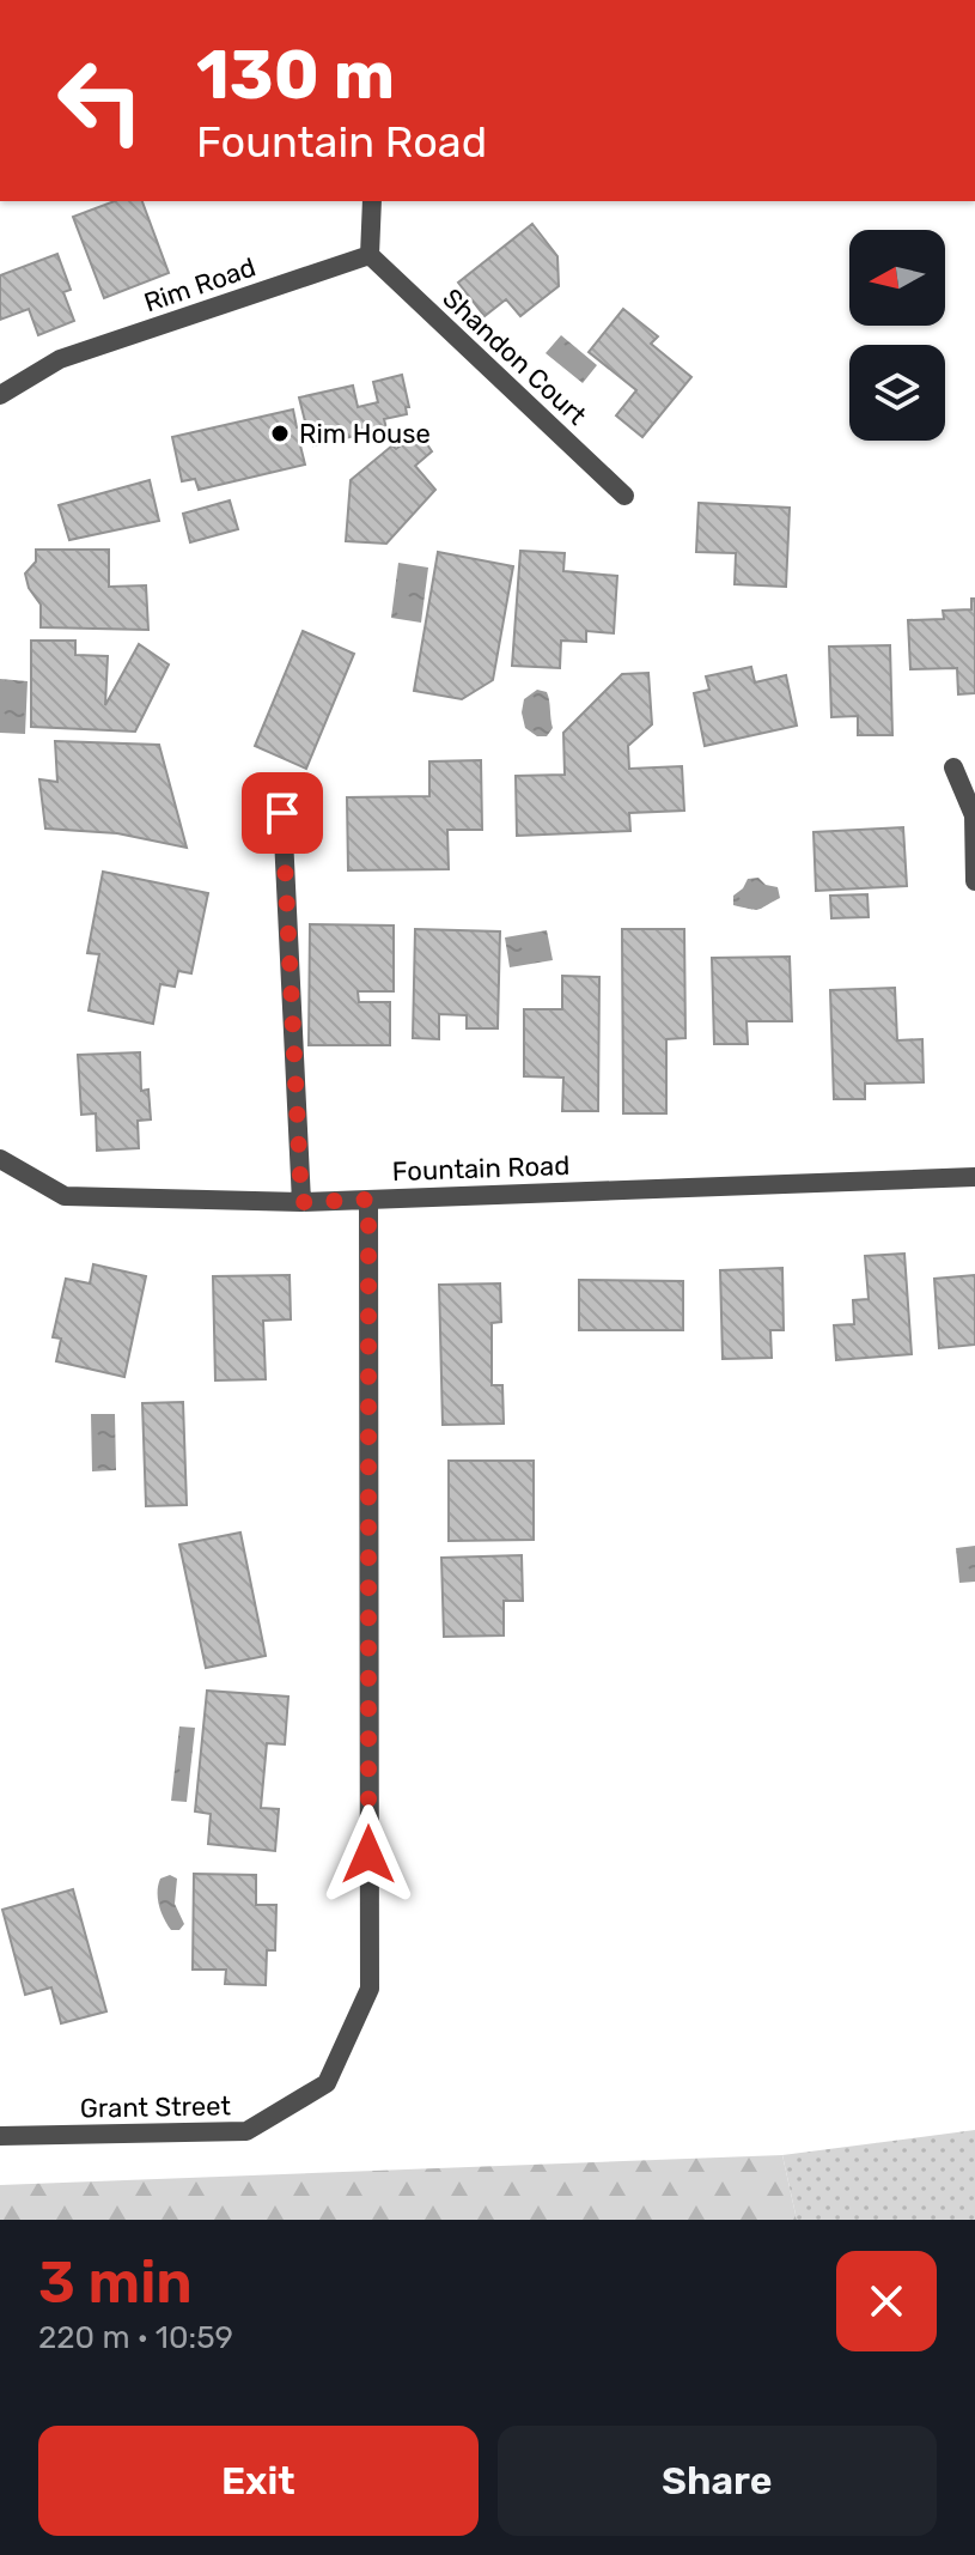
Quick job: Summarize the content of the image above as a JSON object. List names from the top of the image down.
{
  "streets": {
    "street": [
      "Rim Road",
      "Shandon Court",
      "Fountain Road",
      "Grant Street"
    ]
  },
  "crossings": [
    ["Rim Road", "Shandon Court"],
    ["Fountain Road", "Grant Street"]
  ],
  "places": ["Rim House"],
  "north": "left",
  "page": {
    "turn": ["130 m", "Fountain Road"],
    "heading": ["3 min", "220 m · 10:59"],
    "buttons": ["Exit", "Share"]
  }
}
